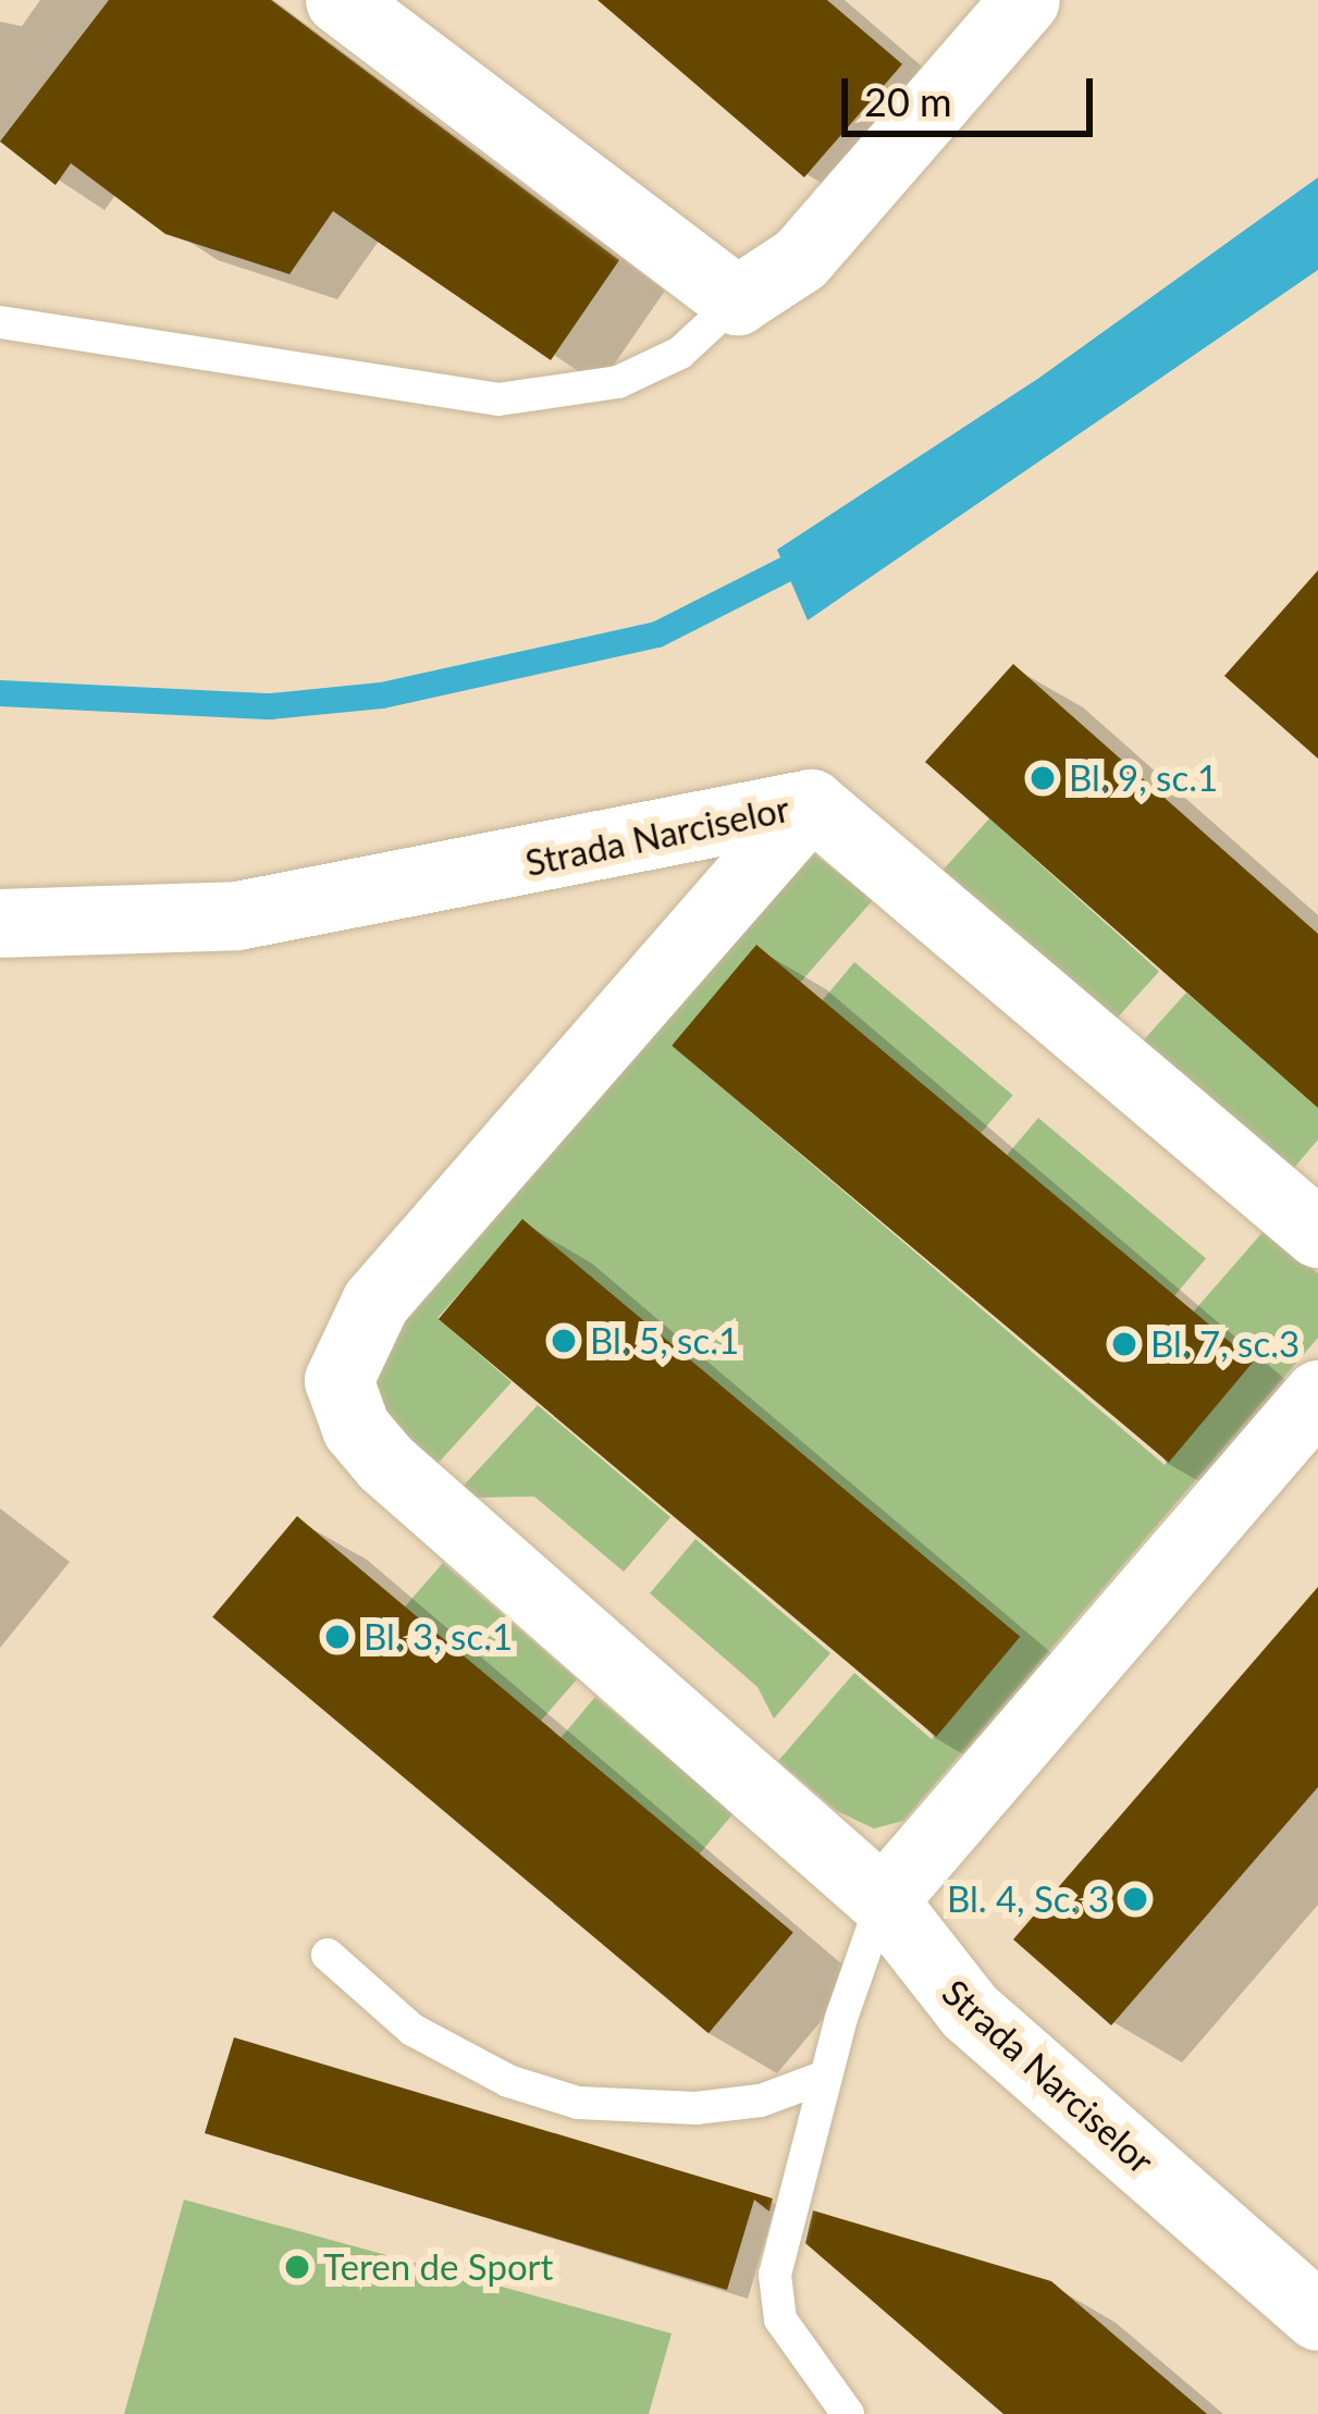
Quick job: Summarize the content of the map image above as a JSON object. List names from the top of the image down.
{
  "streets": {
    "street": ["Strada Narciselor"]
  },
  "places": [
    "Bl. 9, sc.1",
    "Bl. 5, sc.1",
    "Bl. 7, sc.3",
    "Bl. 3, sc.1",
    "Bl. 4, Sc. 3",
    "Teren de Sport"
  ],
  "scale_bar": "20 m"
}
